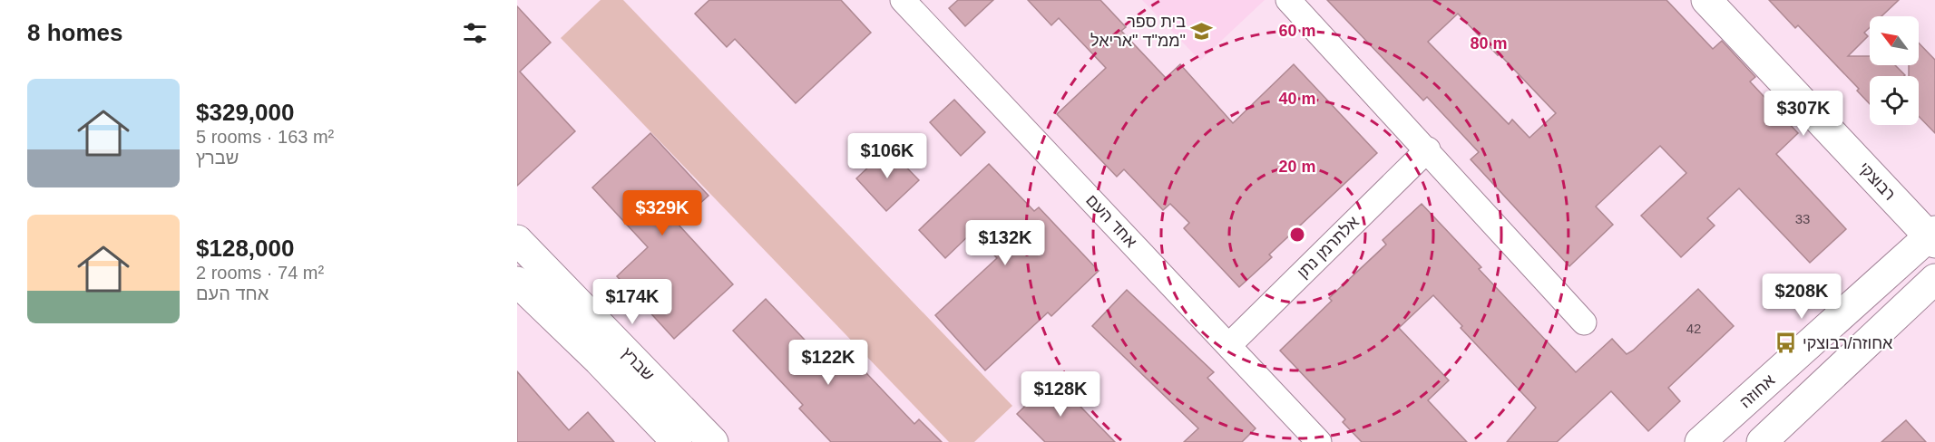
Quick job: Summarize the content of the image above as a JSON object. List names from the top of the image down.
{
  "streets": {
    "street": [
      "רבוצקי",
      "אחד העם",
      "אלתרמן נתן",
      "שברץ",
      "אחוזה"
    ]
  },
  "crossings": [
    ["רבוצקי", "אחוזה"],
    ["אחד העם", "אלתרמן נתן"]
  ],
  "places": {
    "school or university": ["בית ספר ממ\"ד \"אריאל\""],
    "bus stop": ["אחוזה/רבוצקי"]
  },
  "house_numbers": ["33", "42"],
  "north": "top left",
  "page": {
    "heading": "8 homes",
    "list": [
      {
        "name": "$329,000",
        "note": "5 rooms · 163 m² · שברץ"
      },
      {
        "name": "$128,000",
        "note": "2 rooms · 74 m² · אחד העם"
      }
    ],
    "price": [
      "$307K",
      "$106K",
      "$329K",
      "$132K",
      "$208K",
      "$174K",
      "$122K",
      "$128K"
    ]
  },
  "rings": [
    "60 m",
    "80 m",
    "40 m",
    "20 m"
  ]
}
